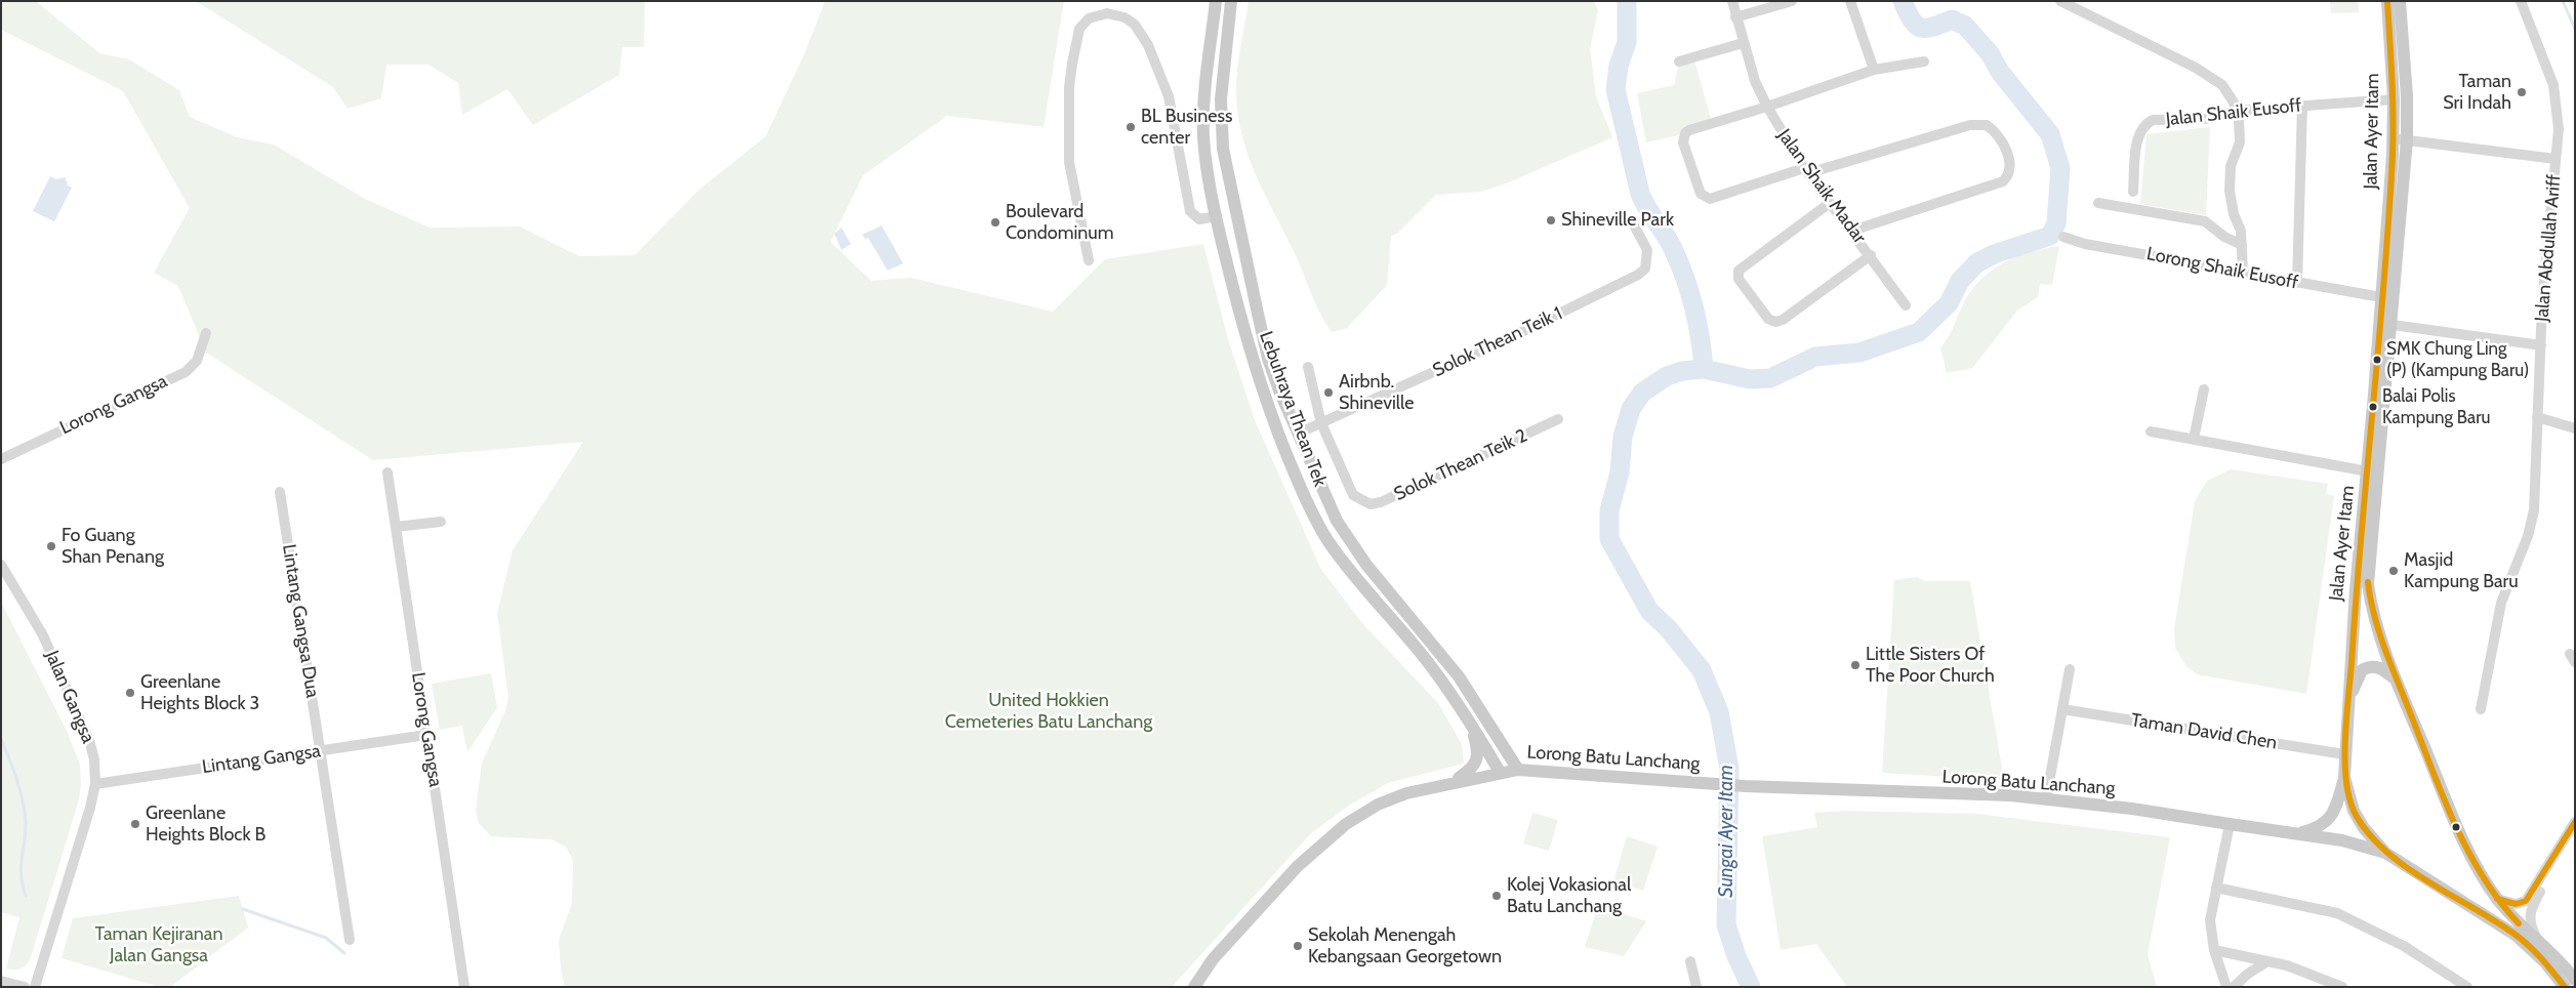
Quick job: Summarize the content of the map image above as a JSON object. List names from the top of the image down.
{
  "streets": {
    "main road": ["Jalan Ayer Itam", "Lebuhraya Thean Tek", "Lorong Batu Lanchang"],
    "street": [
      "Jalan Shaik Eusoff",
      "Jalan Shaik Madar",
      "Jalan Abdullah Ariff",
      "Lorong Shaik Eusoff",
      "Solok Thean Teik 1",
      "Lorong Gangsa",
      "Solok Thean Teik 2",
      "Lintang Gangsa Dua",
      "Jalan Gangsa",
      "Taman David Chen",
      "Lintang Gangsa"
    ]
  },
  "crossings": [
    ["Jalan Shaik Eusoff", "Jalan Ayer Itam"],
    ["Jalan Ayer Itam", "Lorong Shaik Eusoff"],
    ["Jalan Ayer Itam", "Taman David Chen"],
    ["Jalan Ayer Itam", "Lorong Batu Lanchang"],
    ["Solok Thean Teik 1", "Lebuhraya Thean Tek"],
    ["Solok Thean Teik 1", "Solok Thean Teik 2"],
    ["Lorong Gangsa", "Lintang Gangsa"],
    ["Lebuhraya Thean Tek", "Lorong Batu Lanchang"],
    ["Lintang Gangsa Dua", "Lintang Gangsa"],
    ["Jalan Gangsa", "Lintang Gangsa"]
  ],
  "water": ["Sungai Ayer Itam"],
  "parks": ["United Hokkien Cemeteries Batu Lanchang", "Taman Kejiranan Jalan Gangsa"],
  "places": [
    "Taman Sri Indah",
    "BL Business center",
    "Shineville Park",
    "Boulevard Condominum",
    "SMK Chung Ling (P) (Kampung Baru)",
    "Airbnb. Shineville",
    "Balai Polis Kampung Baru",
    "Fo Guang Shan Penang",
    "Masjid Kampung Baru",
    "Little Sisters Of The Poor Church",
    "Greenlane Heights Block 3",
    "Greenlane Heights Block B",
    "Kolej Vokasional Batu Lanchang",
    "Sekolah Menengah Kebangsaan Georgetown"
  ]
}
